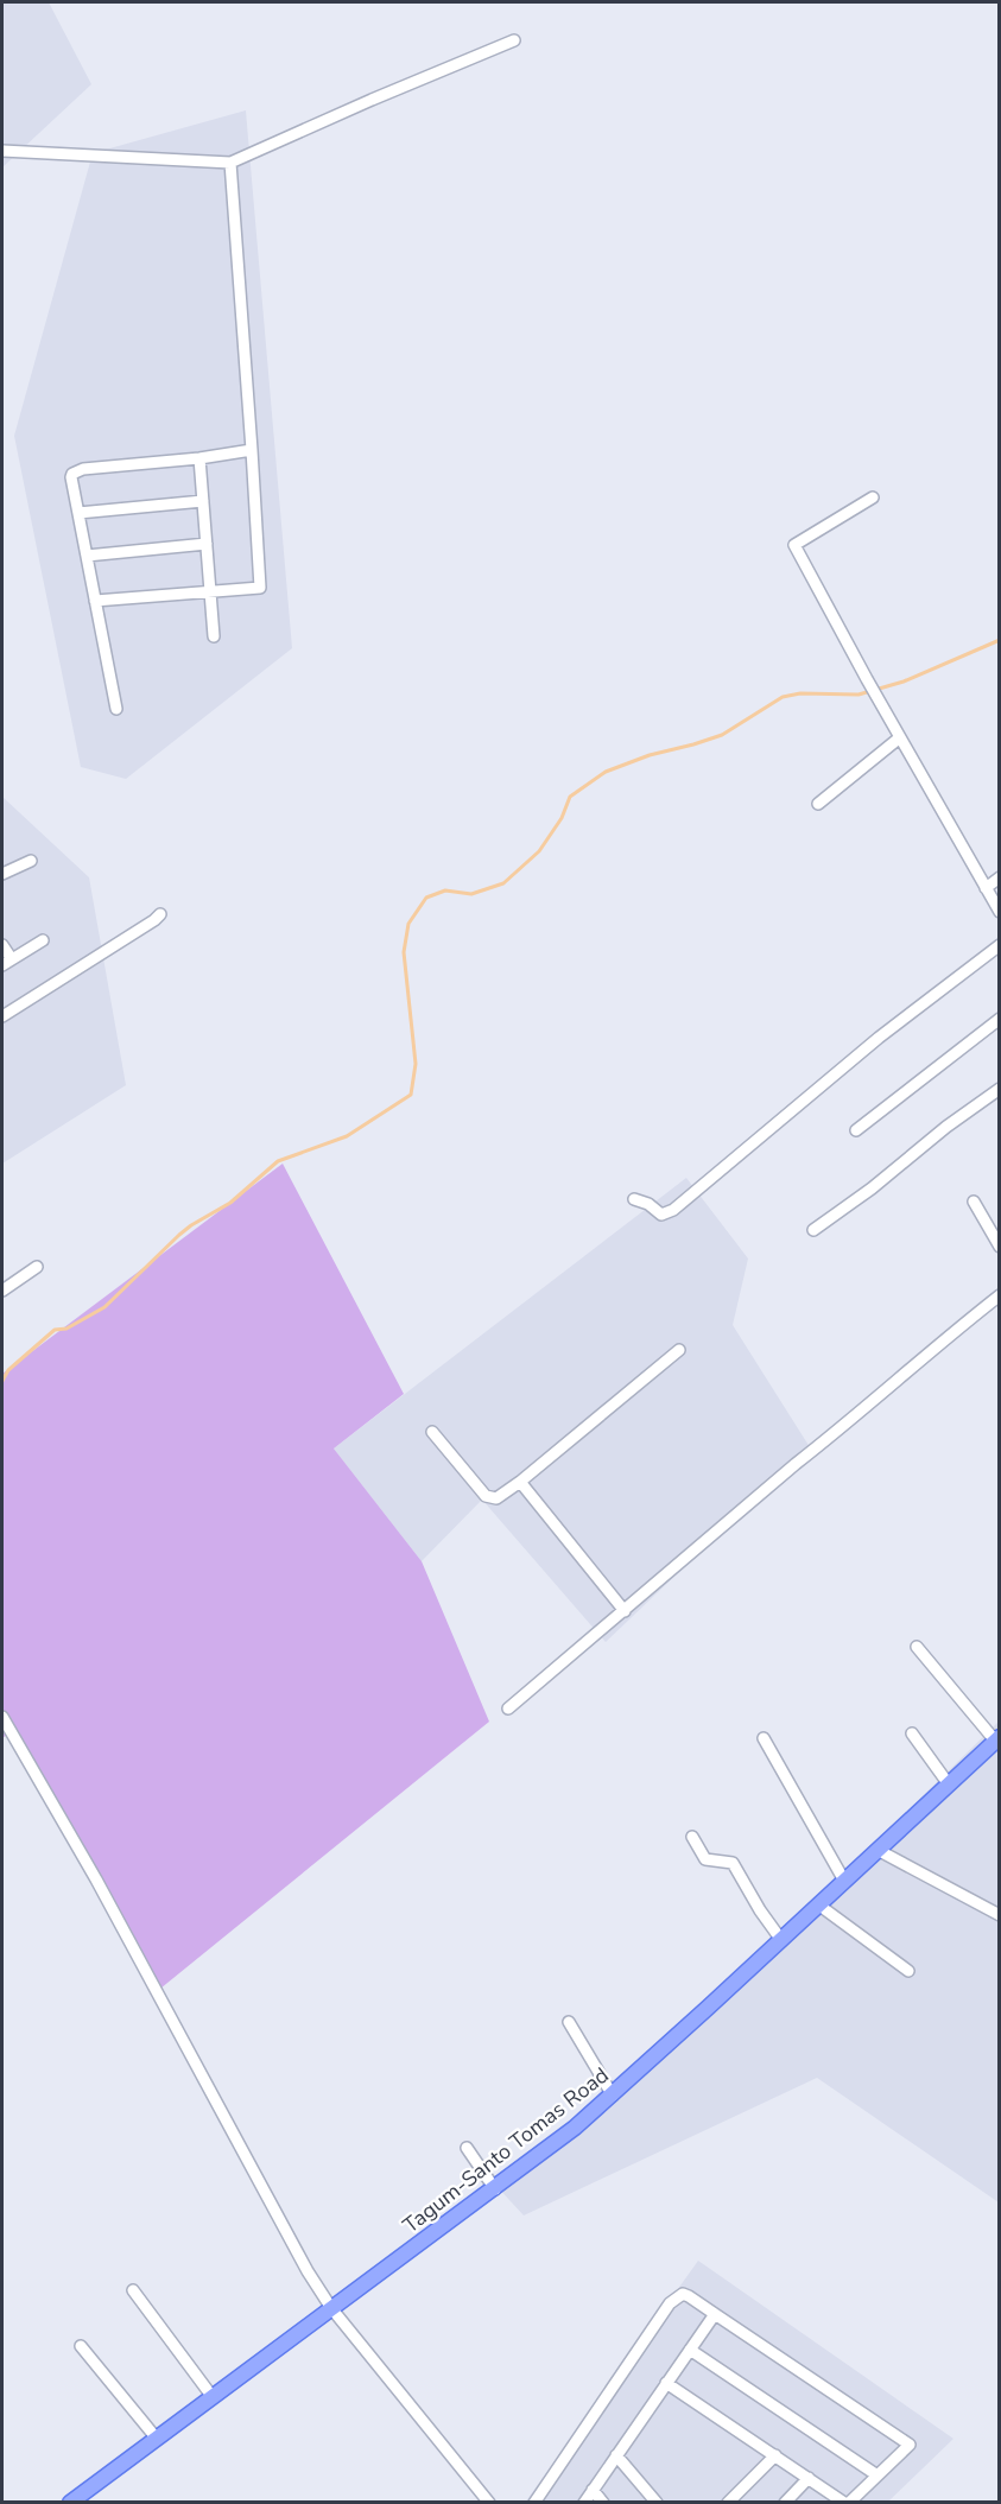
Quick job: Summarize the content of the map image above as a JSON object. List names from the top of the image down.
{
  "streets": {
    "main road": ["Tagum-Santo Tomas Road"]
  }
}
